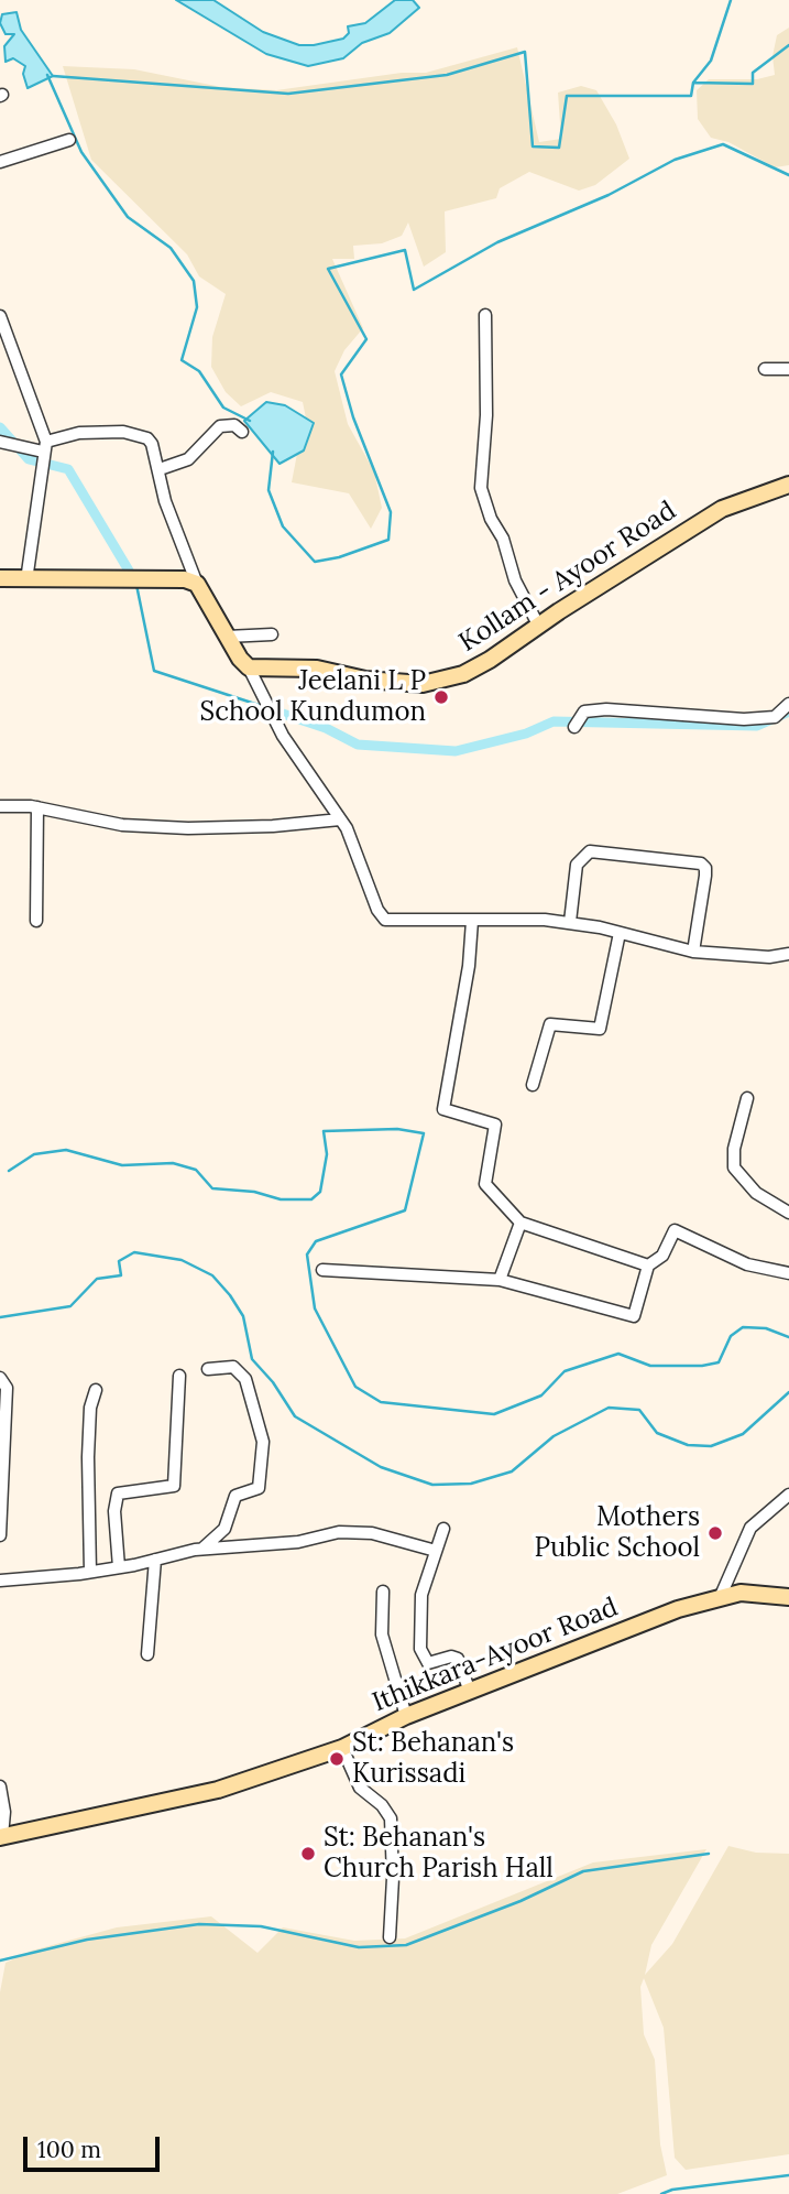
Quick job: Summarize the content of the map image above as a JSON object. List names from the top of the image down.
{
  "streets": {
    "main road": ["Kollam - Ayoor Road", "Ithikkara-Ayoor Road"]
  },
  "places": [
    "Jeelani L P School Kundumon",
    "Mothers Public School",
    "St: Behanan's Kurissadi",
    "St: Behanan's Church Parish Hall"
  ],
  "scale_bar": "100 m"
}
